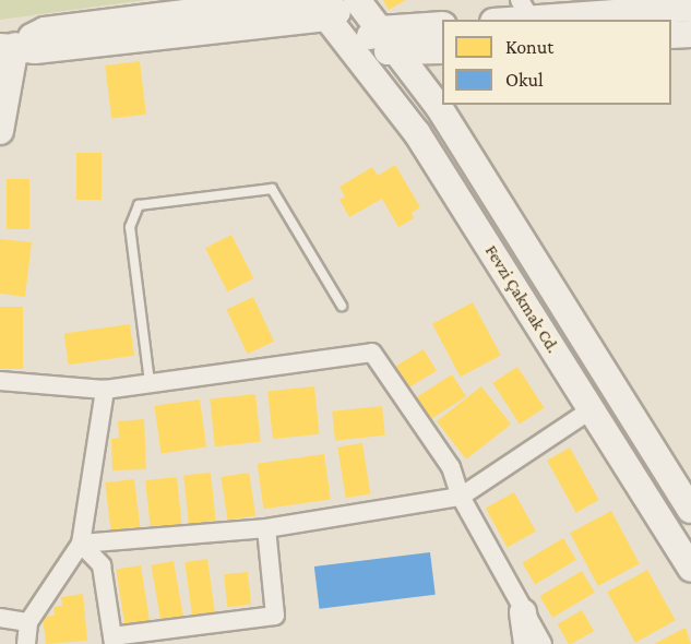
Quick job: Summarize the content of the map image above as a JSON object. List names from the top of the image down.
{
  "streets": {
    "main road": ["Fevzi Çakmak Cd."]
  },
  "legend": ["Konut", "Okul"]
}
